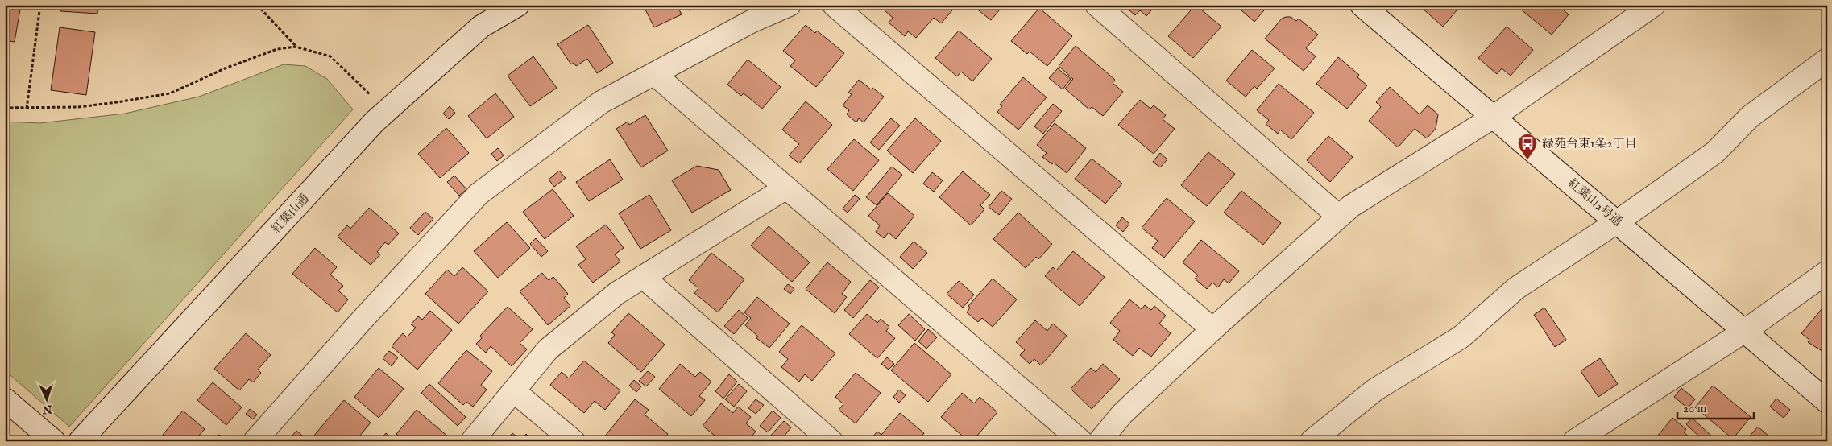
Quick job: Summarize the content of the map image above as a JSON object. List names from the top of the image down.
{
  "streets": {
    "street": ["紅葉山2号通", "紅葉山通"]
  },
  "places": {
    "bus stop": ["緑苑台東1条2丁目"]
  },
  "scale_bar": "20 m",
  "north": "bottom"
}
